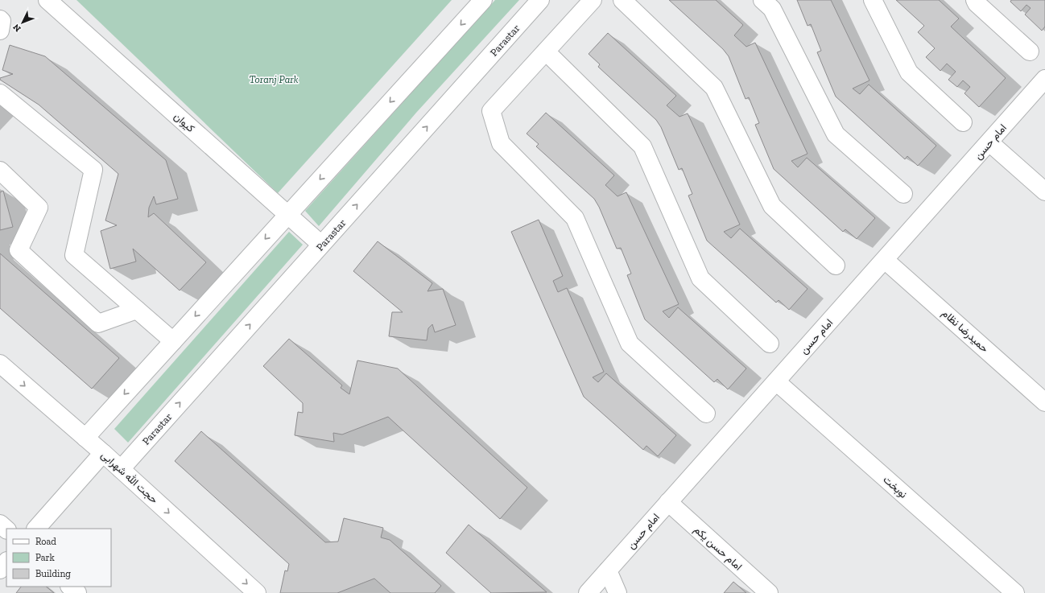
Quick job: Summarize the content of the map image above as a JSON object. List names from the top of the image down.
{
  "streets": {
    "street": [
      "Parastar",
      "کیوان",
      "امام حسن",
      "حمیدرضا نظام",
      "حجت الله شهرابی",
      "نوبخت",
      "امام حسن یکم"
    ]
  },
  "crossings": [
    ["Parastar", "کیوان"],
    ["Parastar", "حجت الله شهرابی"],
    ["امام حسن", "حمیدرضا نظام"],
    ["امام حسن", "نوبخت"],
    ["امام حسن", "امام حسن یکم"]
  ],
  "one_way": ["حجت الله شهرابی"],
  "parks": ["Toranj Park"],
  "legend": ["Road", "Park", "Building"],
  "north": "bottom left"
}
